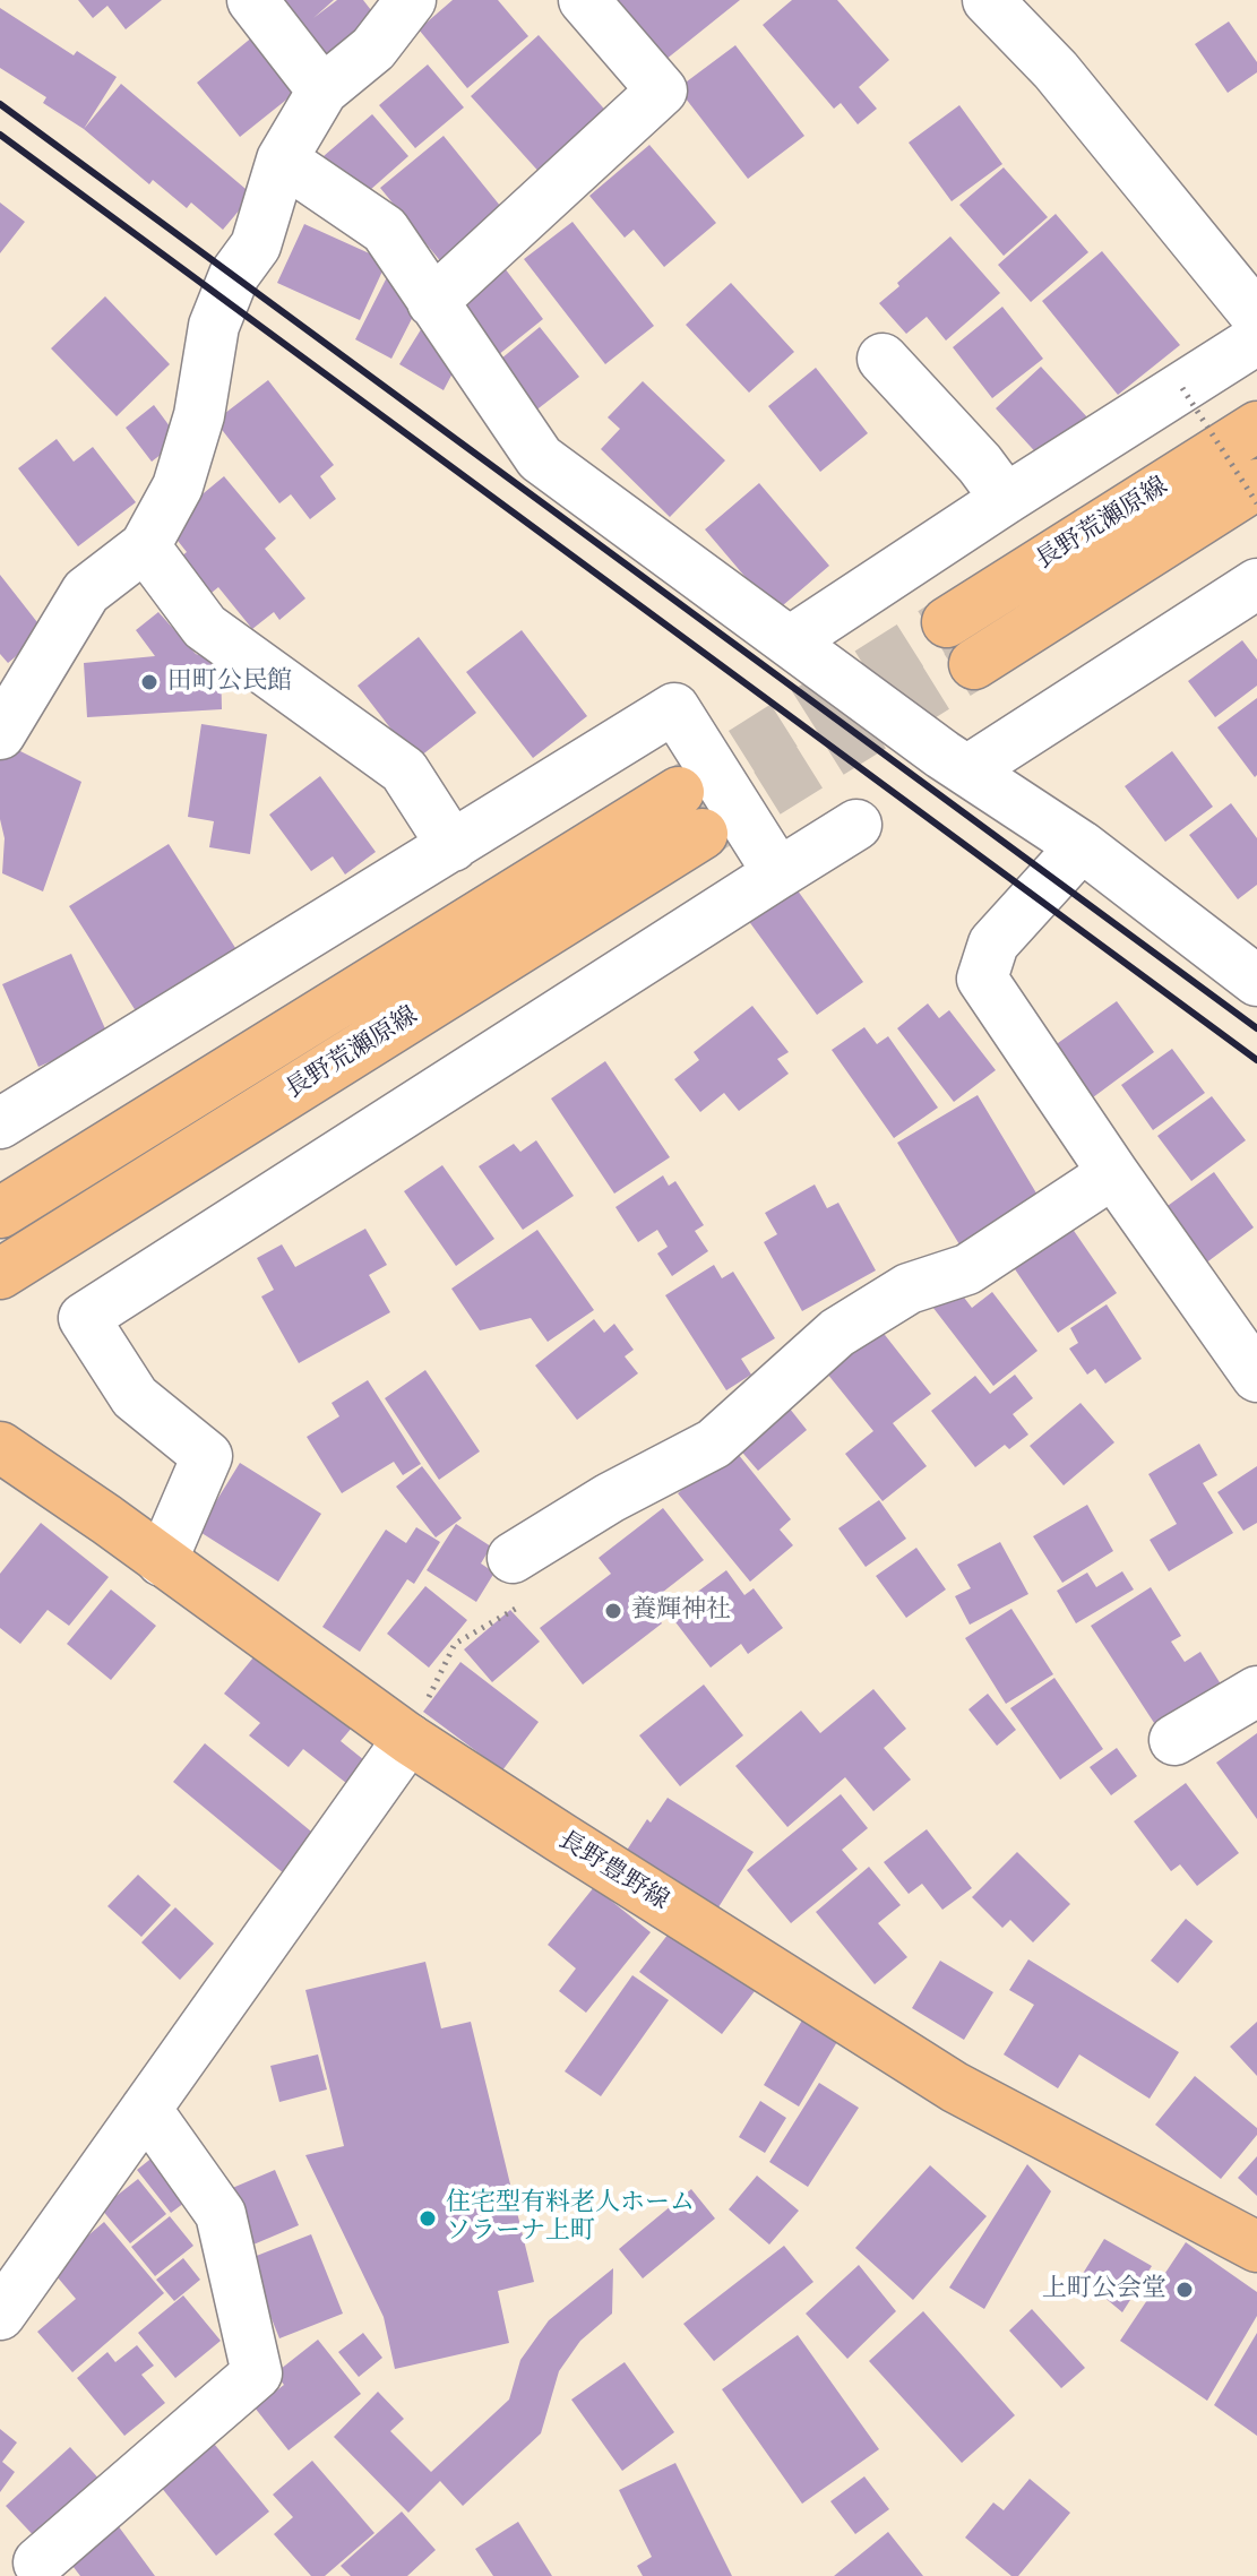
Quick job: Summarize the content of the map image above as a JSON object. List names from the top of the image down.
{
  "streets": {
    "main road": ["長野荒瀬原線", "長野豊野線"]
  },
  "places": [
    "田町公民館",
    "養輝神社",
    "住宅型有料老人ホーム ソラーナ上町",
    "上町公会堂"
  ]
}
